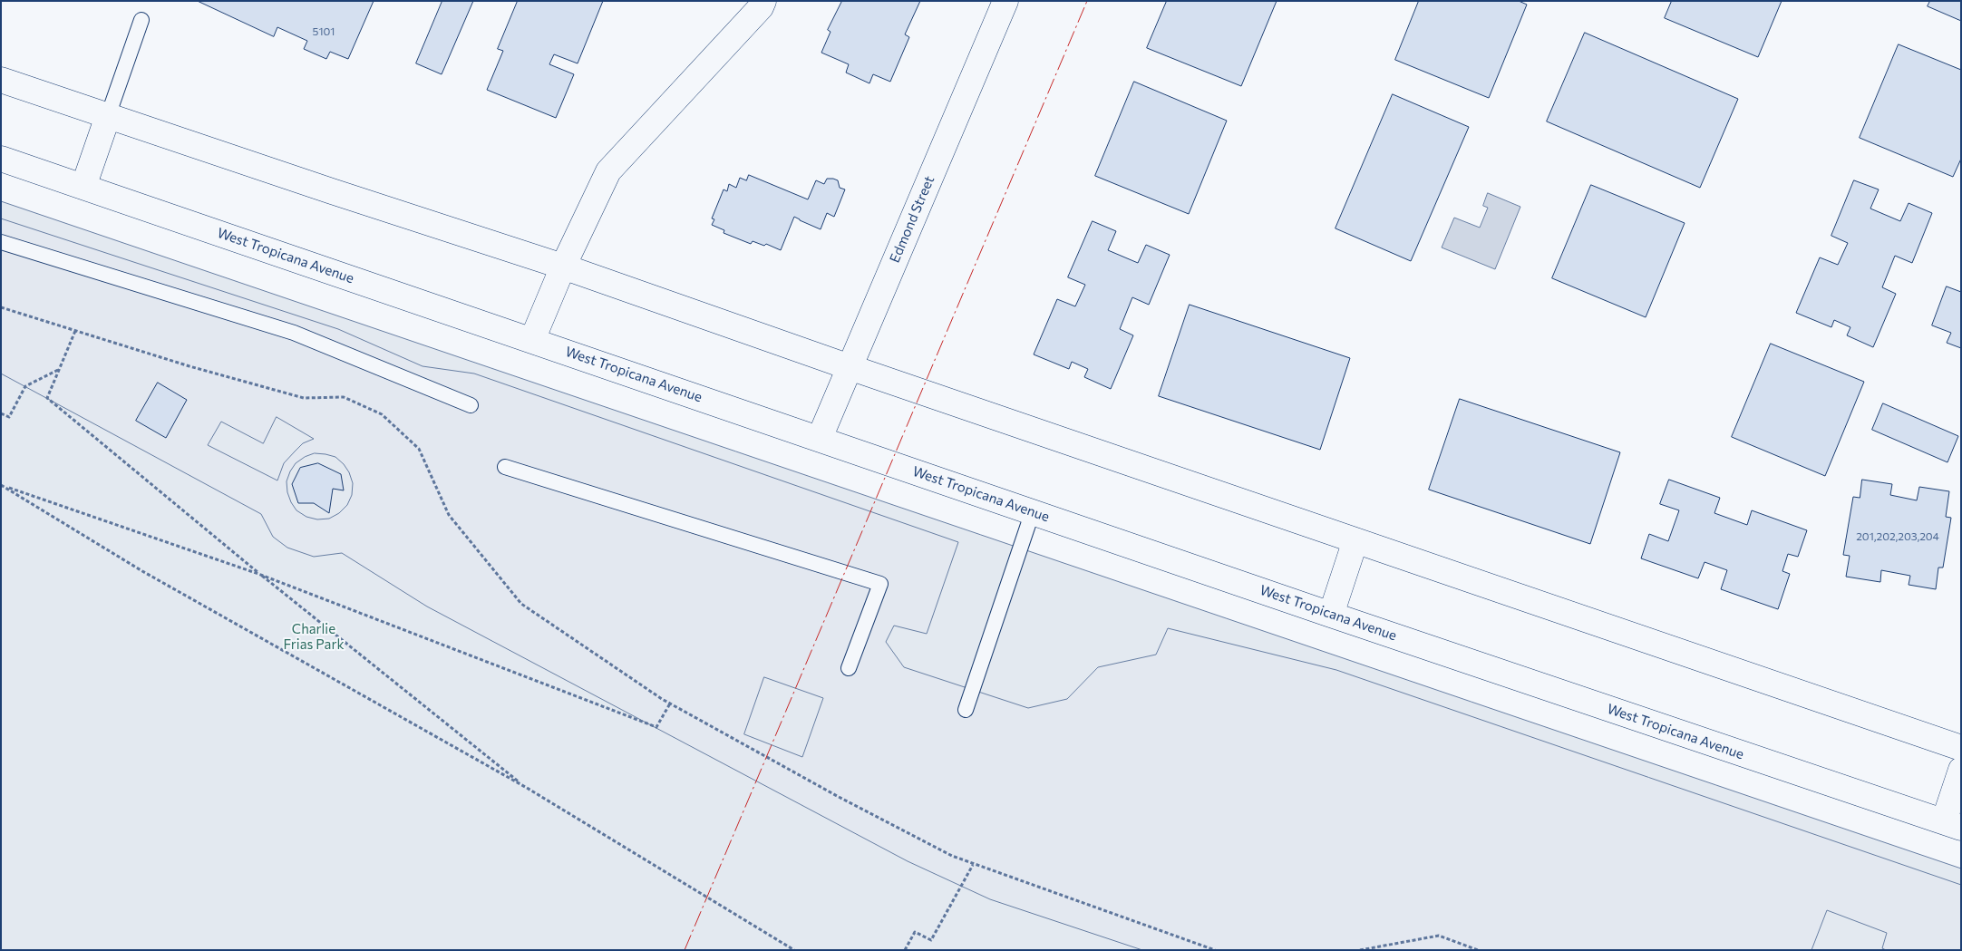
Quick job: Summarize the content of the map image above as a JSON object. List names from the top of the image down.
{
  "streets": {
    "main road": ["Edmond Street", "West Tropicana Avenue"]
  },
  "crossings": [
    ["Edmond Street", "West Tropicana Avenue"]
  ],
  "parks": ["Charlie Frias Park"],
  "house_numbers": ["5101", "201,202,203,204"]
}
